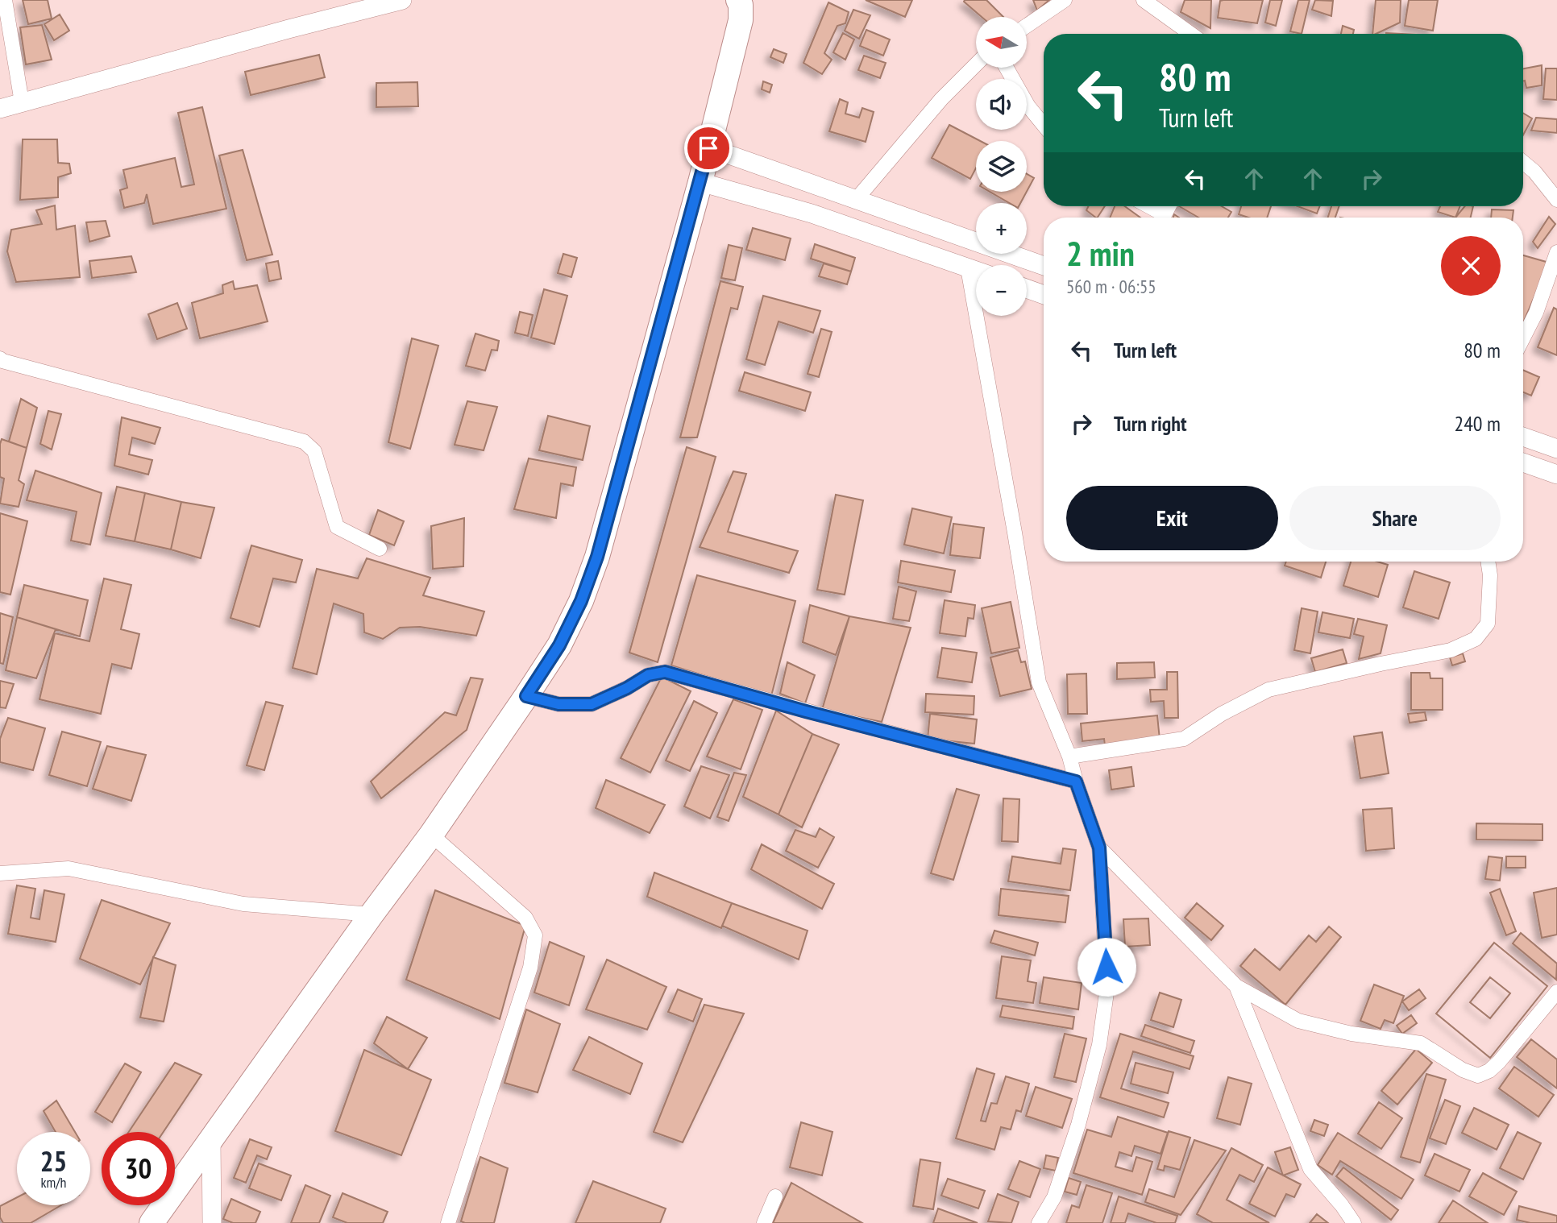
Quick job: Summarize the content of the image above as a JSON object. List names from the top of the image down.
{
  "north": "left",
  "page": {
    "map_buttons": ["+", "−"],
    "turn": ["80 m", "Turn left"],
    "heading": ["2 min", "560 m · 06:55"],
    "list": [
      {
        "name": "Turn left",
        "value": "80 m"
      },
      {
        "name": "Turn right",
        "value": "240 m"
      }
    ],
    "buttons": ["Exit", "Share"],
    "speed": "25 km/h",
    "limit": "30"
  }
}
